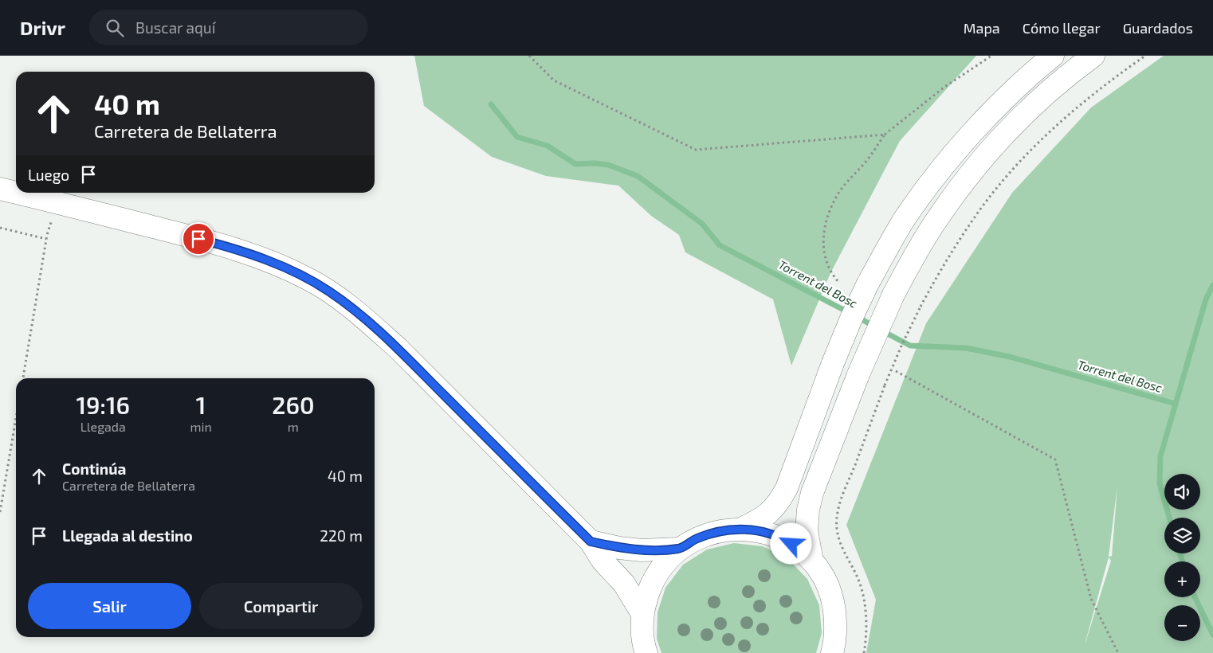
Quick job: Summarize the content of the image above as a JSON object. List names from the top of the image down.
{
  "water": ["Torrent del Bosc"],
  "page": {
    "header": "Drivr",
    "search": "Buscar aquí",
    "nav": ["Mapa", "Cómo llegar", "Guardados"],
    "turn": ["40 m", "Carretera de Bellaterra"],
    "then": "Luego",
    "eta": [
      "19:16",
      "Llegada",
      "1",
      "min",
      "260",
      "m"
    ],
    "list": [
      {
        "name": "Continúa",
        "note": "Carretera de Bellaterra",
        "value": "40 m"
      },
      {
        "name": "Llegada al destino",
        "value": "220 m"
      }
    ],
    "map_buttons": ["+", "−"],
    "buttons": ["Salir", "Compartir"]
  }
}
